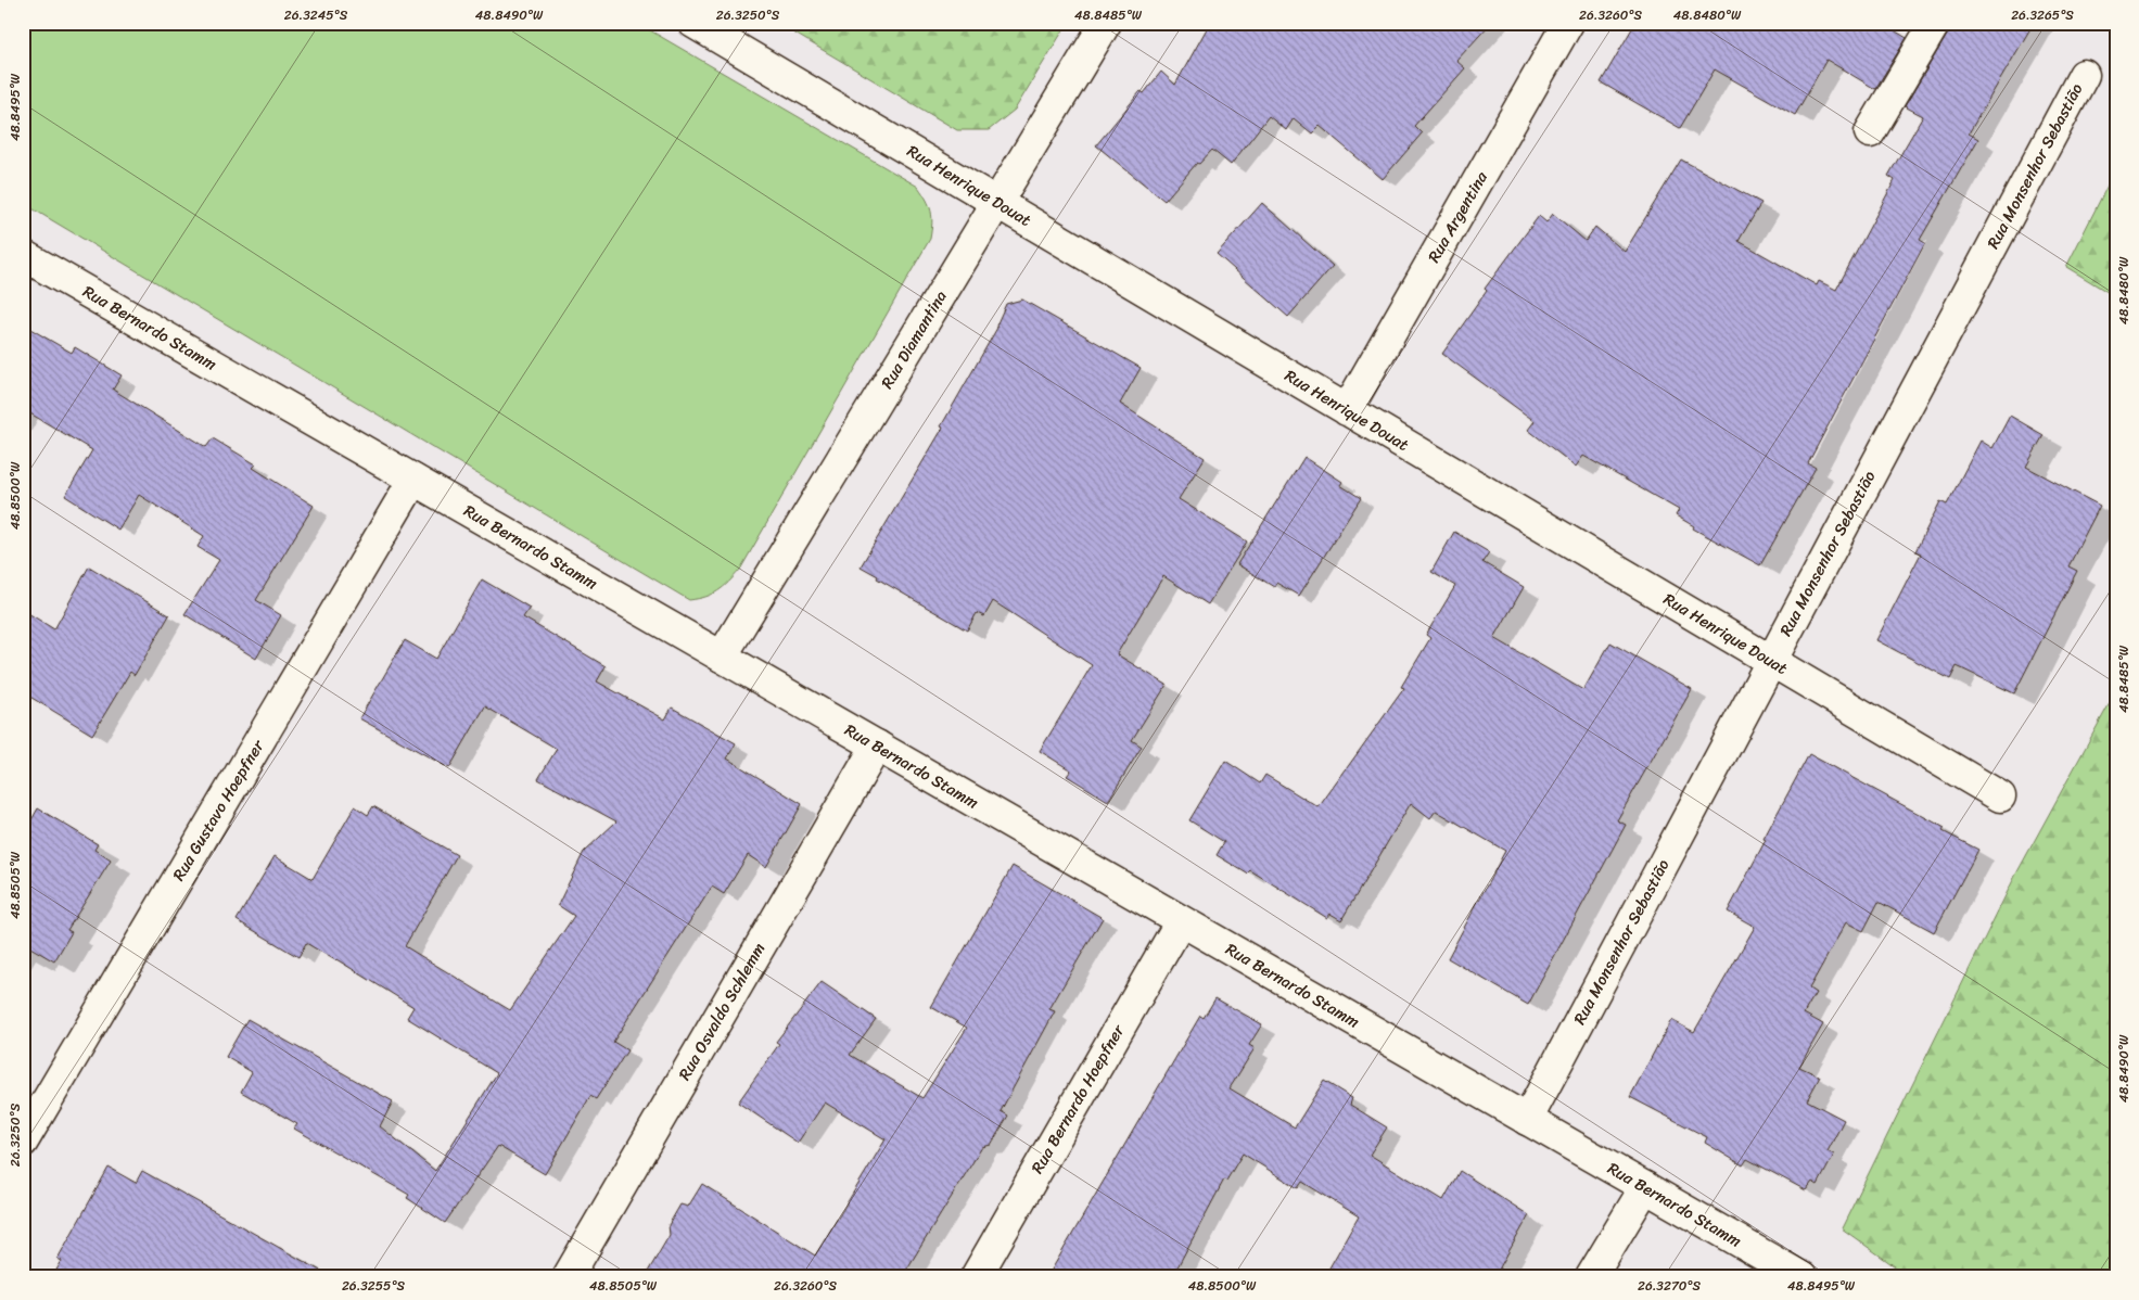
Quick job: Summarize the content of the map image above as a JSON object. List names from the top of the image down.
{
  "streets": {
    "street": [
      "Rua Monsenhor Sebastião",
      "Rua Henrique Douat",
      "Rua Argentina",
      "Rua Bernardo Stamm",
      "Rua Diamantina",
      "Rua Gustavo Hoepfner",
      "Rua Osvaldo Schlemm",
      "Rua Bernardo Hoepfner"
    ]
  },
  "crossings": [
    ["Rua Monsenhor Sebastião", "Rua Henrique Douat"],
    ["Rua Monsenhor Sebastião", "Rua Bernardo Stamm"],
    ["Rua Henrique Douat", "Rua Argentina"],
    ["Rua Henrique Douat", "Rua Diamantina"],
    ["Rua Bernardo Stamm", "Rua Diamantina"],
    ["Rua Bernardo Stamm", "Rua Gustavo Hoepfner"],
    ["Rua Bernardo Stamm", "Rua Osvaldo Schlemm"],
    ["Rua Bernardo Stamm", "Rua Bernardo Hoepfner"]
  ],
  "coordinates": [
    "26.3245°S",
    "48.8490°W",
    "26.3250°S",
    "48.8485°W",
    "26.3260°S",
    "48.8480°W",
    "26.3265°S",
    "48.8495°W",
    "48.8500°W",
    "48.8505°W",
    "26.3255°S",
    "26.3270°S"
  ]
}
